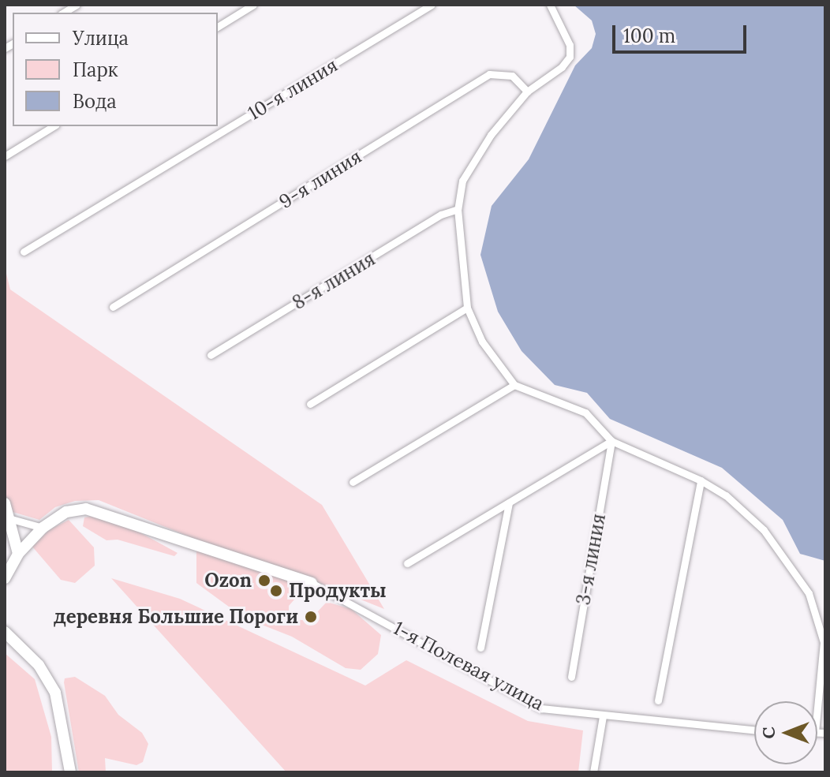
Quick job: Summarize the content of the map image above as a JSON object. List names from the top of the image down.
{
  "streets": {
    "street": [
      "10-я линия",
      "9-я линия",
      "8-я линия",
      "3-я линия",
      "1-я Полевая улица"
    ]
  },
  "places": ["Ozon", "Продукты", "деревня Большие Пороги"],
  "legend": ["Улица", "Парк", "Вода"],
  "scale_bar": "100 m",
  "north": "left"
}
